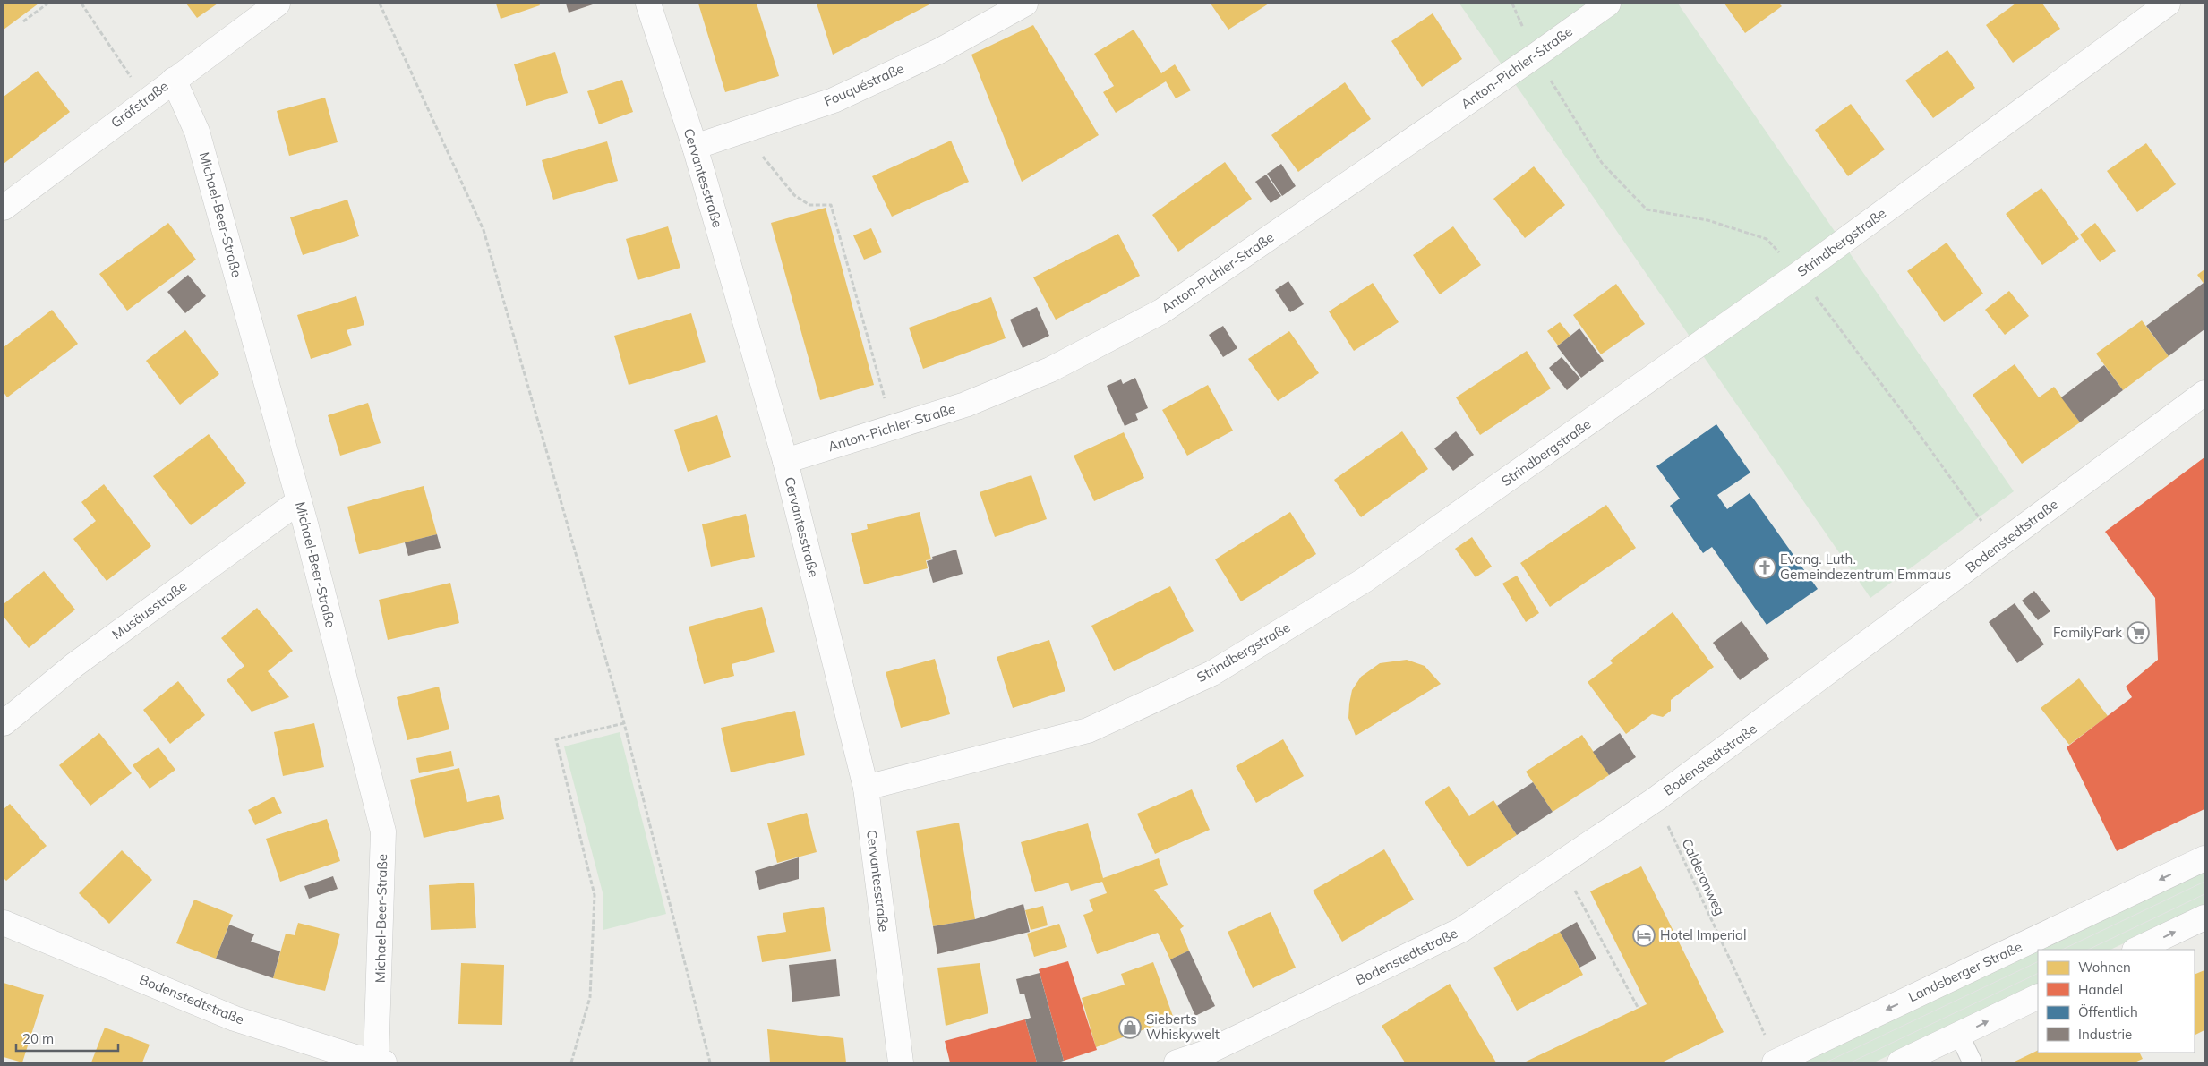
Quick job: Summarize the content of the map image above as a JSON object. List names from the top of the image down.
{
  "streets": {
    "street": [
      "Anton-Pichler-Straße",
      "Fouquéstraße",
      "Gräfstraße",
      "Cervantesstraße",
      "Michael-Beer-Straße",
      "Strindbergstraße",
      "Bodenstedtstraße",
      "Musäusstraße",
      "Landsberger Straße"
    ],
    "path": ["Calderonweg"]
  },
  "crossings": [
    ["Anton-Pichler-Straße", "Cervantesstraße"],
    ["Fouquéstraße", "Cervantesstraße"],
    ["Gräfstraße", "Michael-Beer-Straße"],
    ["Cervantesstraße", "Strindbergstraße"],
    ["Michael-Beer-Straße", "Bodenstedtstraße"],
    ["Michael-Beer-Straße", "Musäusstraße"],
    ["Bodenstedtstraße", "Calderonweg"],
    ["Calderonweg", "Landsberger Straße"]
  ],
  "places": {
    "church": ["Evang. Luth. Gemeindezentrum Emmaus"],
    "supermarket": ["FamilyPark"],
    "hotel": ["Hotel Imperial"],
    "shop": ["Sieberts Whiskywelt"]
  },
  "legend": [
    "Wohnen",
    "Handel",
    "Öffentlich",
    "Industrie"
  ],
  "scale_bar": "20 m"
}
